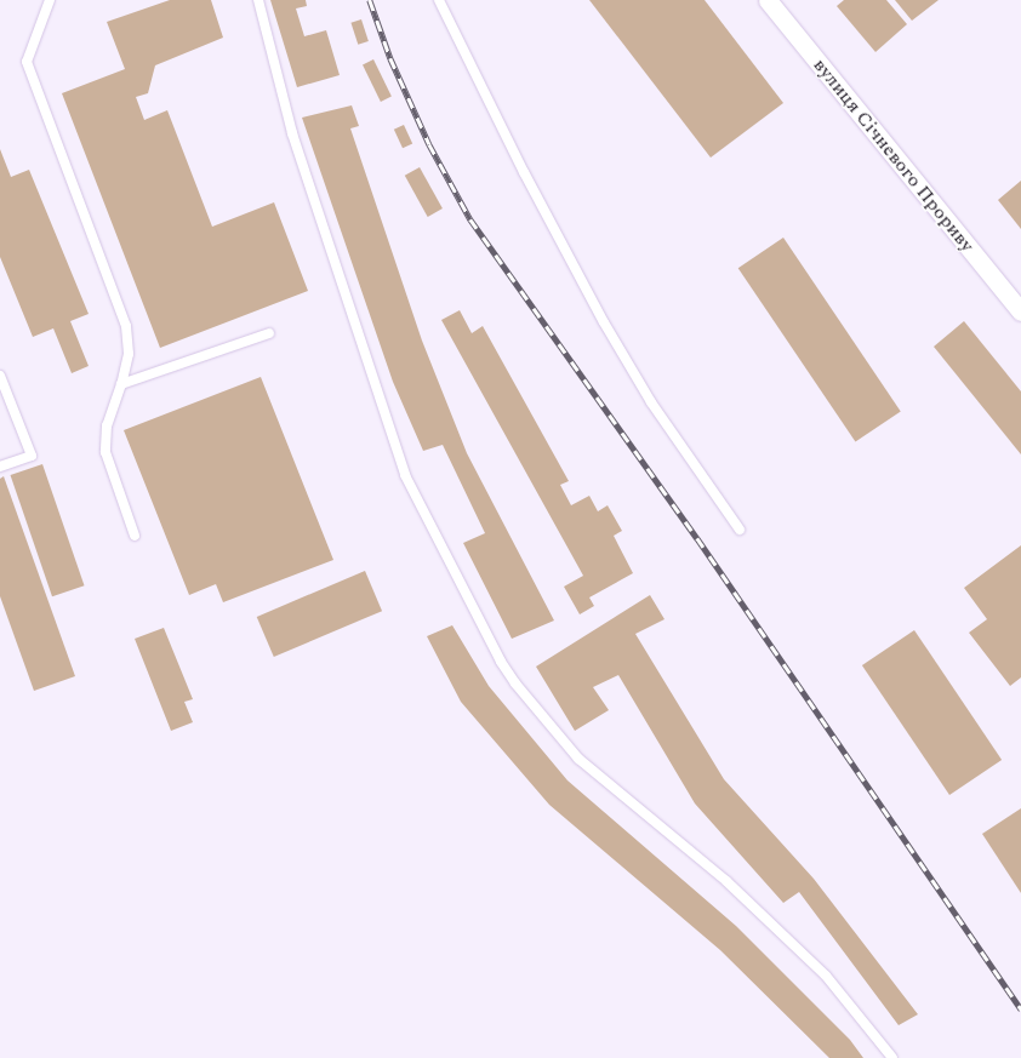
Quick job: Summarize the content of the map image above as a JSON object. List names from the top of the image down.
{
  "streets": {
    "street": ["вулиця Січневого Прориву"]
  }
}
